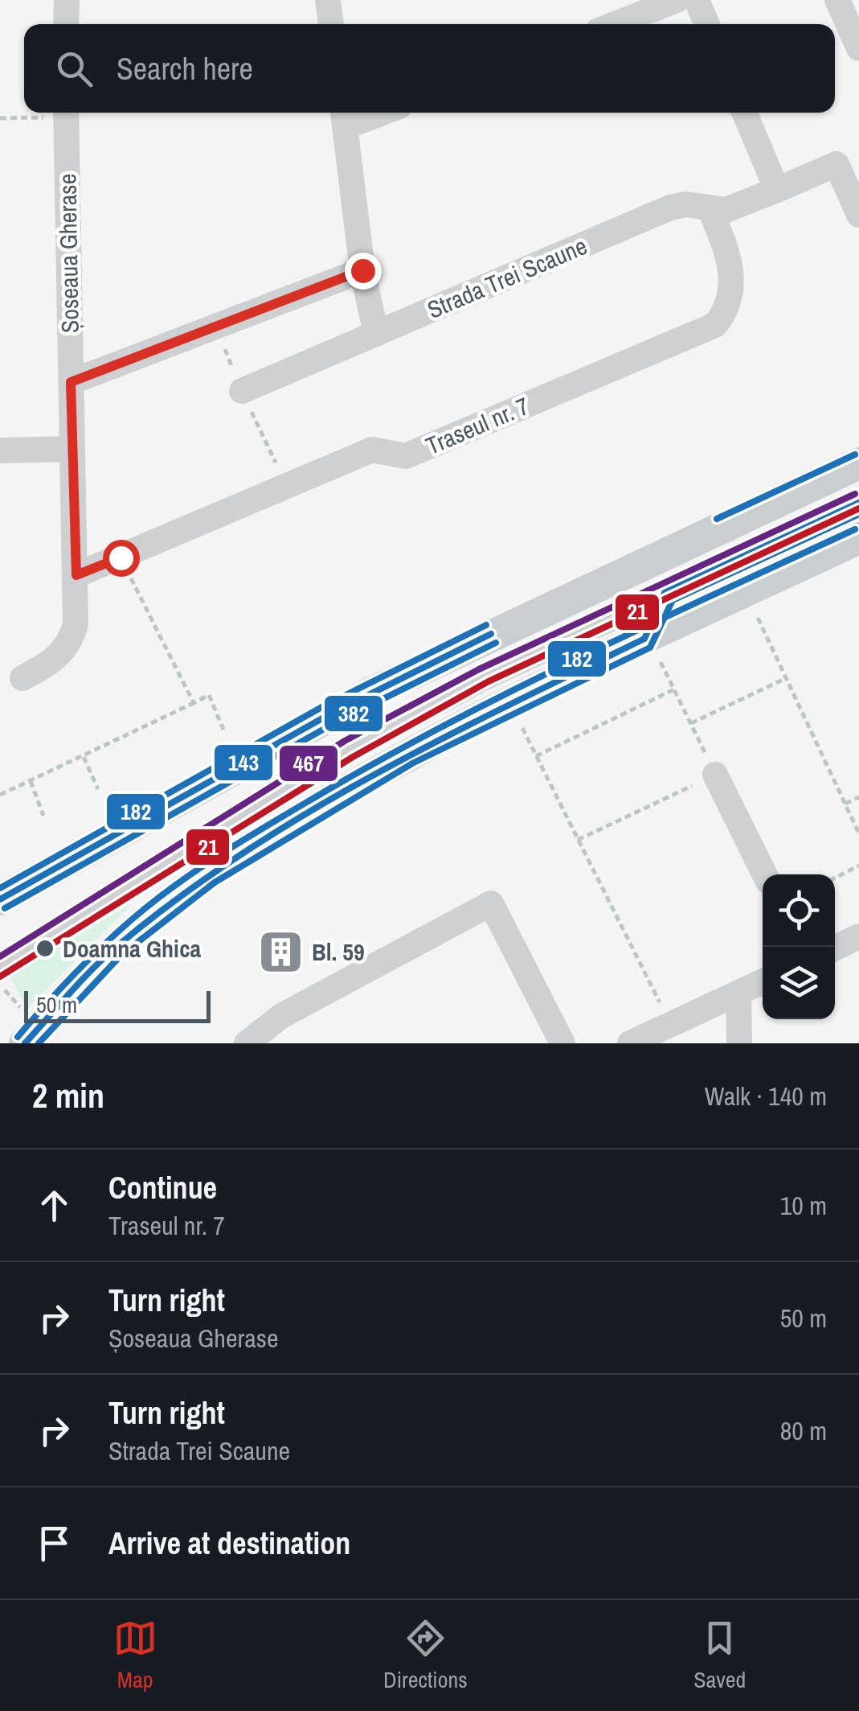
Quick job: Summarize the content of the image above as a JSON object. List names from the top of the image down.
{
  "streets": {
    "street": ["Șoseaua Gherase", "Strada Trei Scaune", "Traseul nr. 7"]
  },
  "crossings": [
    ["Șoseaua Gherase", "Traseul nr. 7"],
    ["Strada Trei Scaune", "Traseul nr. 7"]
  ],
  "places": {
    "other": ["Doamna Ghica"],
    "building": ["Bl. 59"]
  },
  "lines": [
    "transit line 182",
    "transit line 467",
    "transit line 143",
    "transit line 21",
    "transit line 382"
  ],
  "scale_bar": "50 m",
  "page": {
    "search": "Search here",
    "scale": "50 m",
    "heading": ["2 min", "Walk · 140 m"],
    "list": [
      ["Continue", "Traseul nr. 7", "10 m"],
      ["Turn right", "Șoseaua Gherase", "50 m"],
      ["Turn right", "Strada Trei Scaune", "80 m"],
      "Arrive at destination"
    ],
    "nav": ["Map", "Directions", "Saved"]
  }
}
